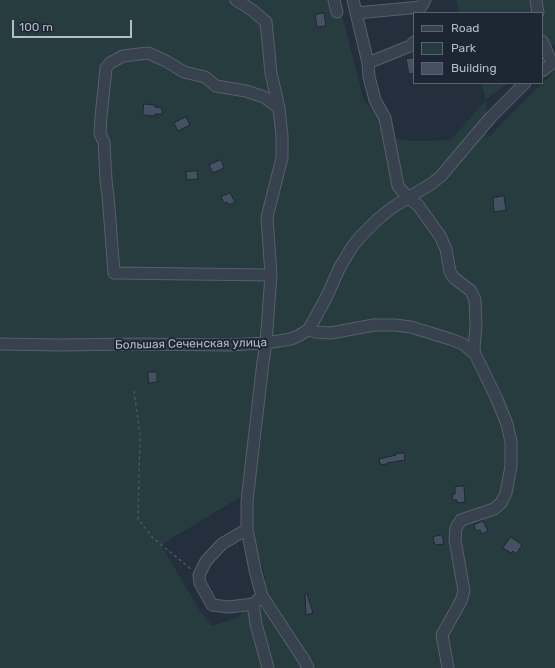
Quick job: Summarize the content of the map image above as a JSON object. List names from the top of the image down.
{
  "streets": {
    "street": ["Большая Сеченская улица"]
  },
  "legend": ["Road", "Park", "Building"],
  "scale_bar": "100 m"
}
